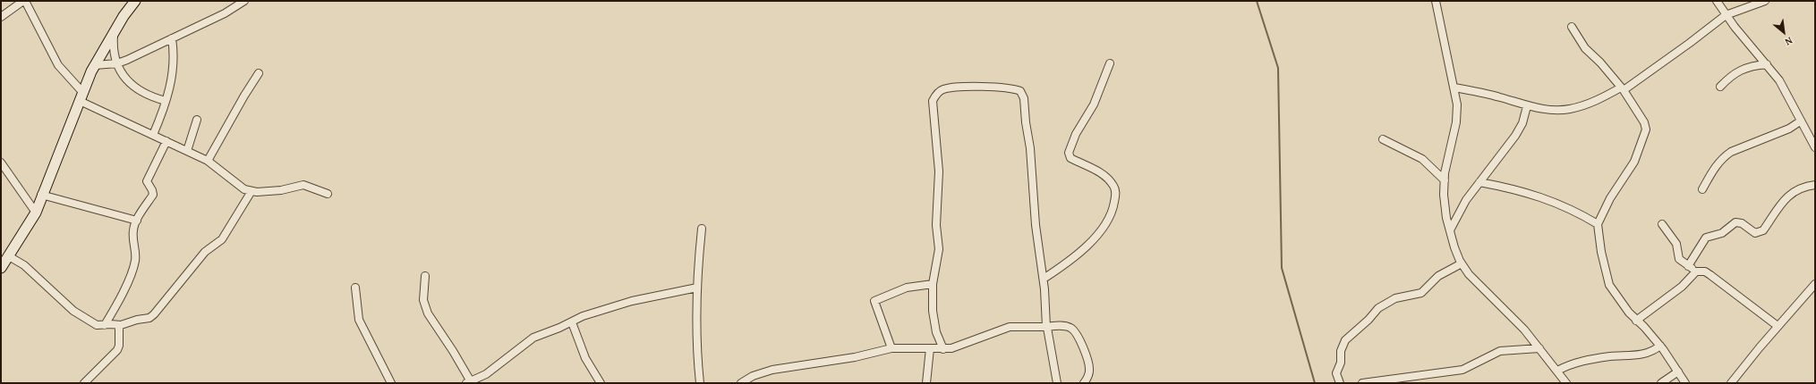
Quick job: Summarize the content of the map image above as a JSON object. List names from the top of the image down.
{
  "north": "bottom right"
}
